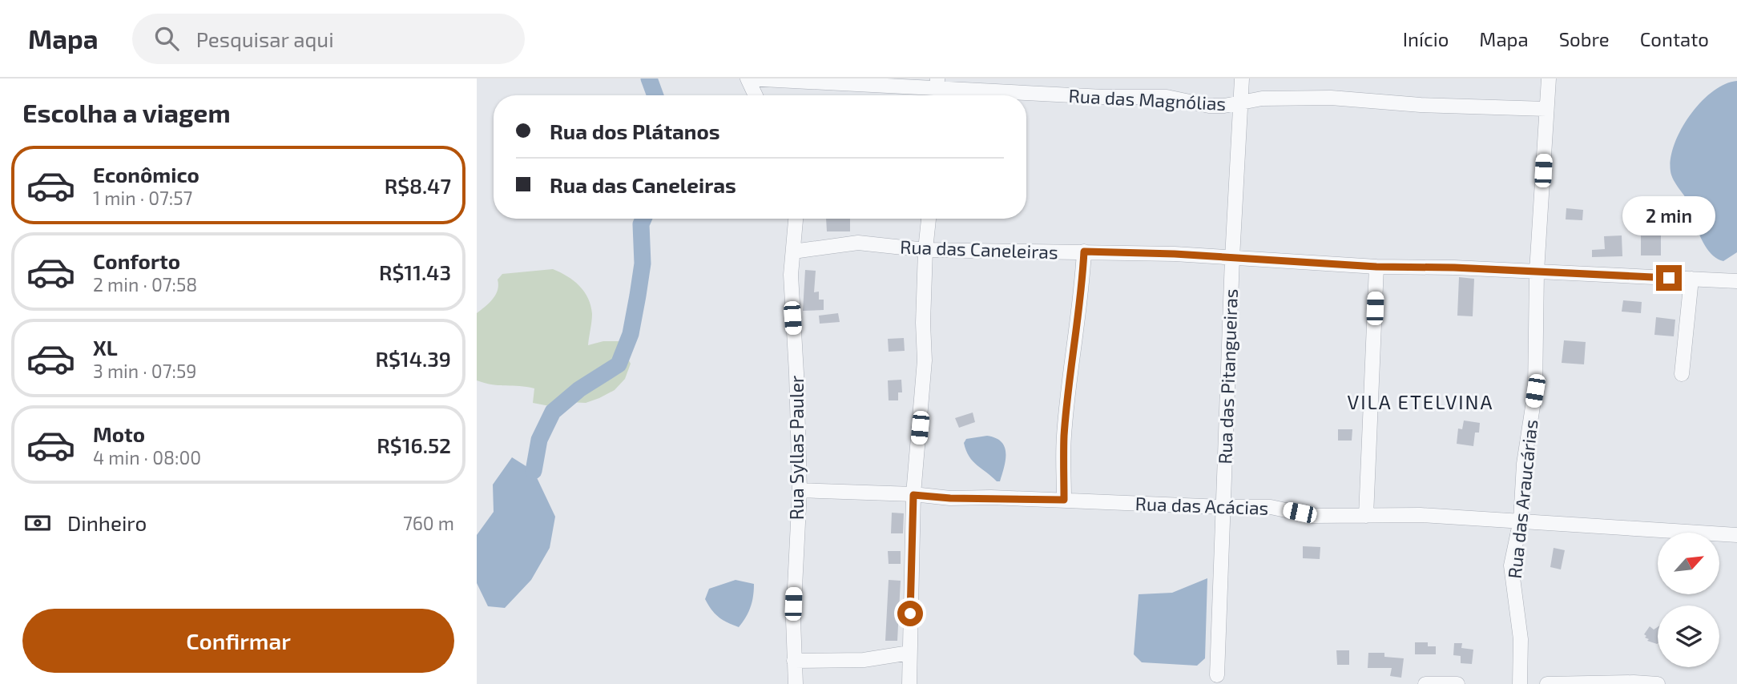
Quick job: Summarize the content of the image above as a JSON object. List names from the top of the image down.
{
  "streets": {
    "street": [
      "Rua das Magnólias",
      "Rua das Caneleiras",
      "Rua das Pitangueiras",
      "Rua Syllas Pauler",
      "Rua das Araucárias",
      "Rua das Acácias"
    ]
  },
  "crossings": [
    ["Rua das Magnólias", "Rua das Pitangueiras"],
    ["Rua das Magnólias", "Rua das Araucárias"],
    ["Rua das Caneleiras", "Rua das Pitangueiras"],
    ["Rua das Caneleiras", "Rua Syllas Pauler"],
    ["Rua das Caneleiras", "Rua das Araucárias"],
    ["Rua das Pitangueiras", "Rua das Acácias"],
    ["Rua Syllas Pauler", "Rua das Acácias"],
    ["Rua das Araucárias", "Rua das Acácias"]
  ],
  "districts": ["VILA ETELVINA"],
  "north": "top right",
  "page": {
    "header": "Mapa",
    "search": "Pesquisar aqui",
    "nav": [
      "Início",
      "Mapa",
      "Sobre",
      "Contato"
    ],
    "heading": "Escolha a viagem",
    "banner": ["Rua dos Plátanos", "Rua das Caneleiras"],
    "list": [
      {
        "name": "Econômico",
        "note": "1 min · 07:57",
        "value": "R$8.47"
      },
      {
        "name": "Conforto",
        "note": "2 min · 07:58",
        "value": "R$11.43"
      },
      {
        "name": "XL",
        "note": "3 min · 07:59",
        "value": "R$14.39"
      },
      {
        "name": "Moto",
        "note": "4 min · 08:00",
        "value": "R$16.52"
      }
    ],
    "bubble": "2 min",
    "pay": ["Dinheiro", "760 m"],
    "buttons": "Confirmar"
  }
}
